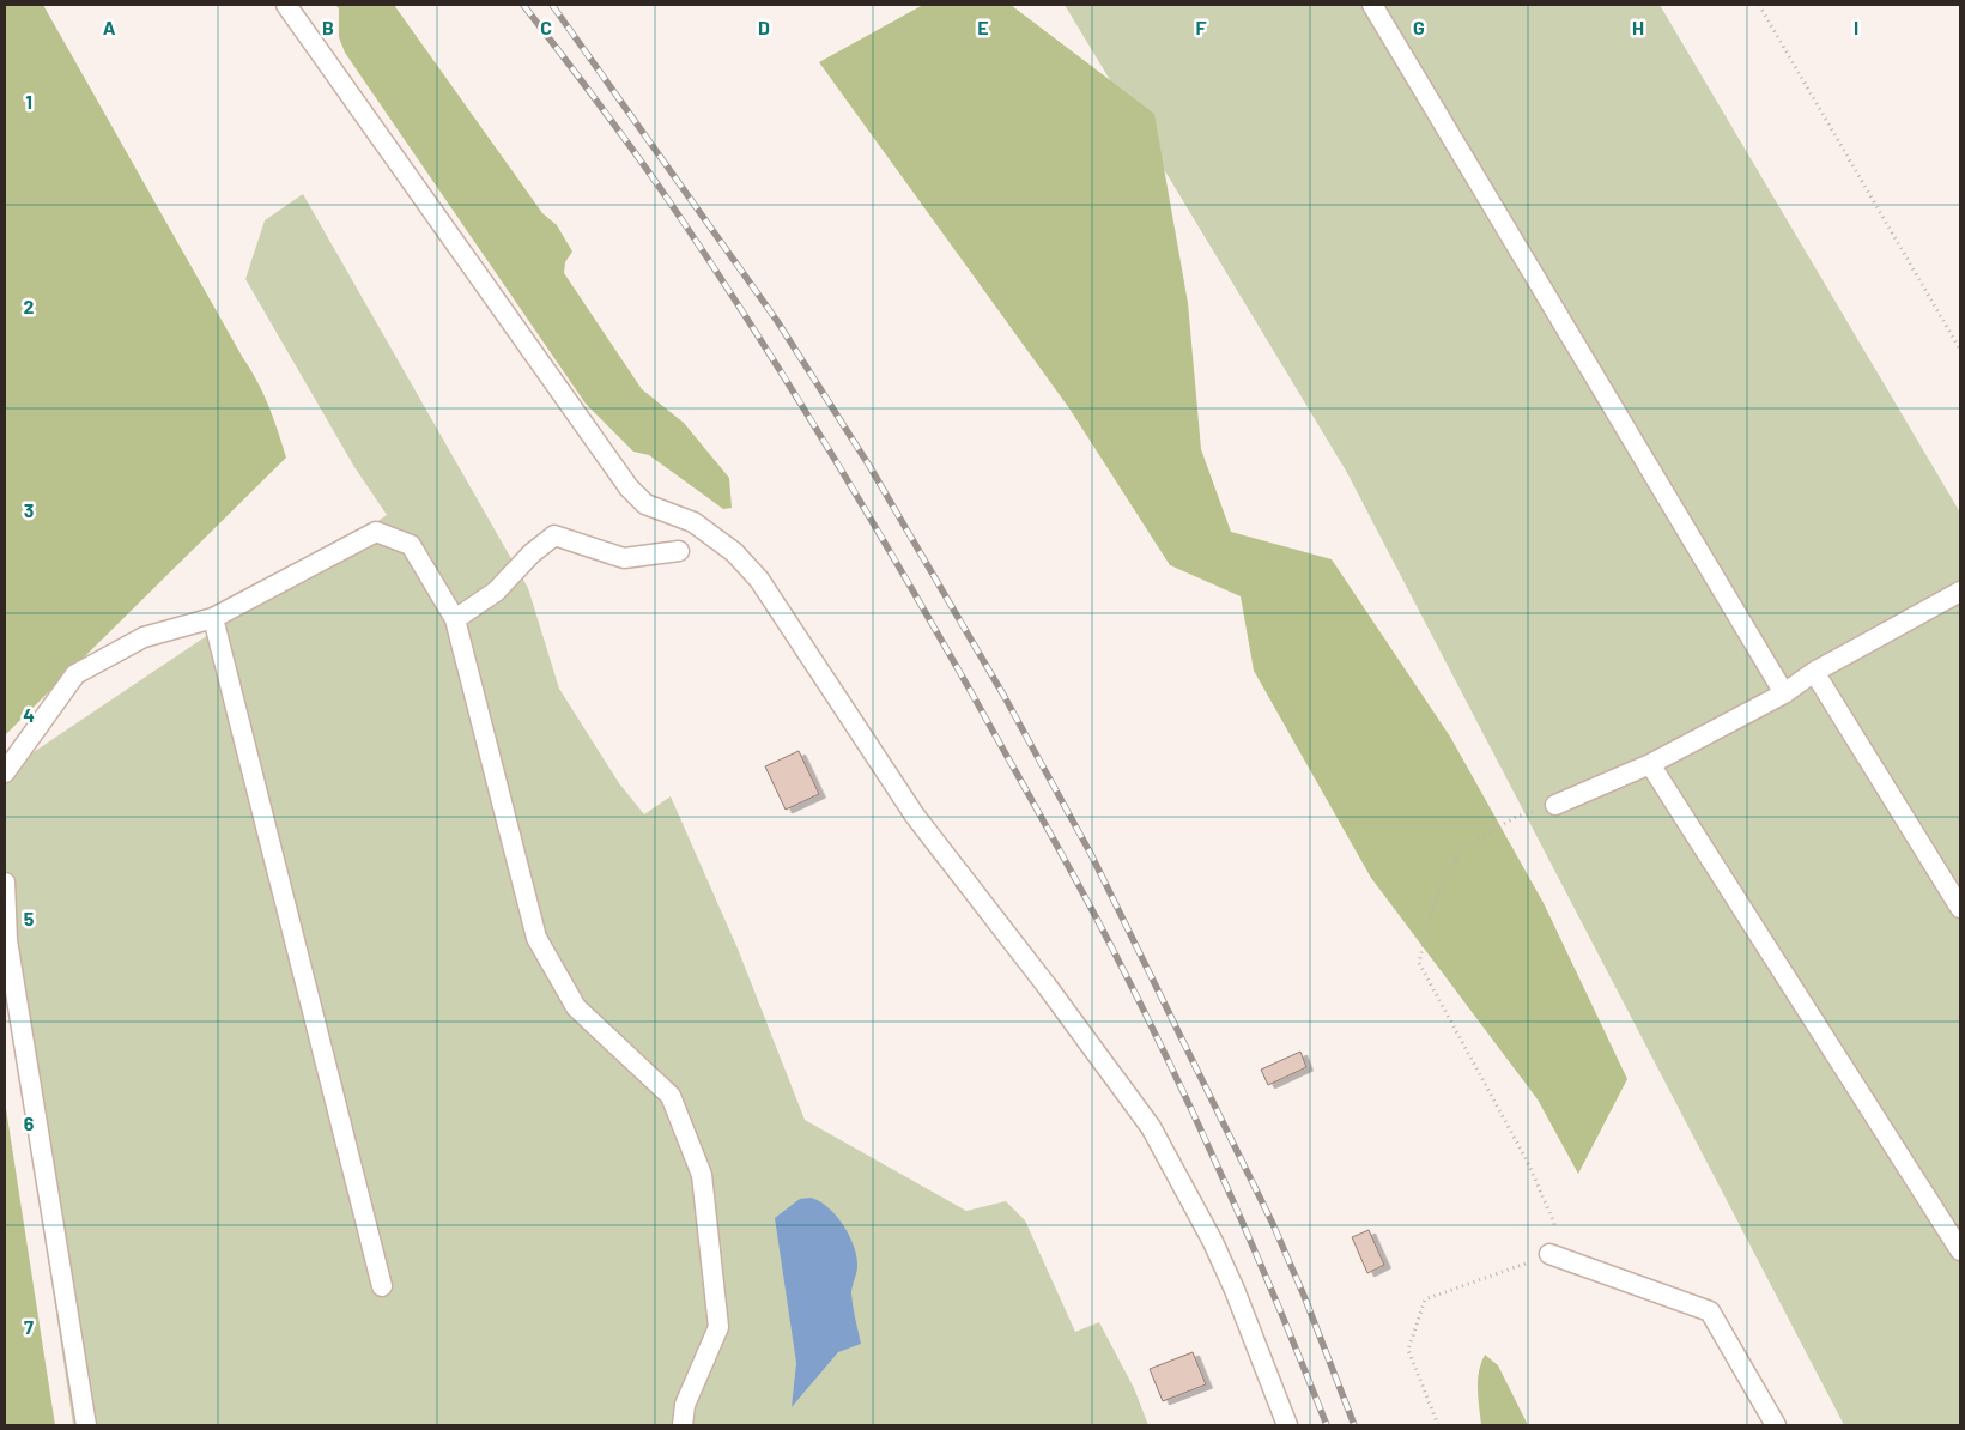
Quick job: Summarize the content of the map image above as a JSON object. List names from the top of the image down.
{
  "grid": {
    "columns": [
      "A",
      "B",
      "C",
      "D",
      "E",
      "F",
      "G",
      "H",
      "I"
    ],
    "rows": [
      "1",
      "2",
      "3",
      "4",
      "5",
      "6",
      "7"
    ]
  }
}
